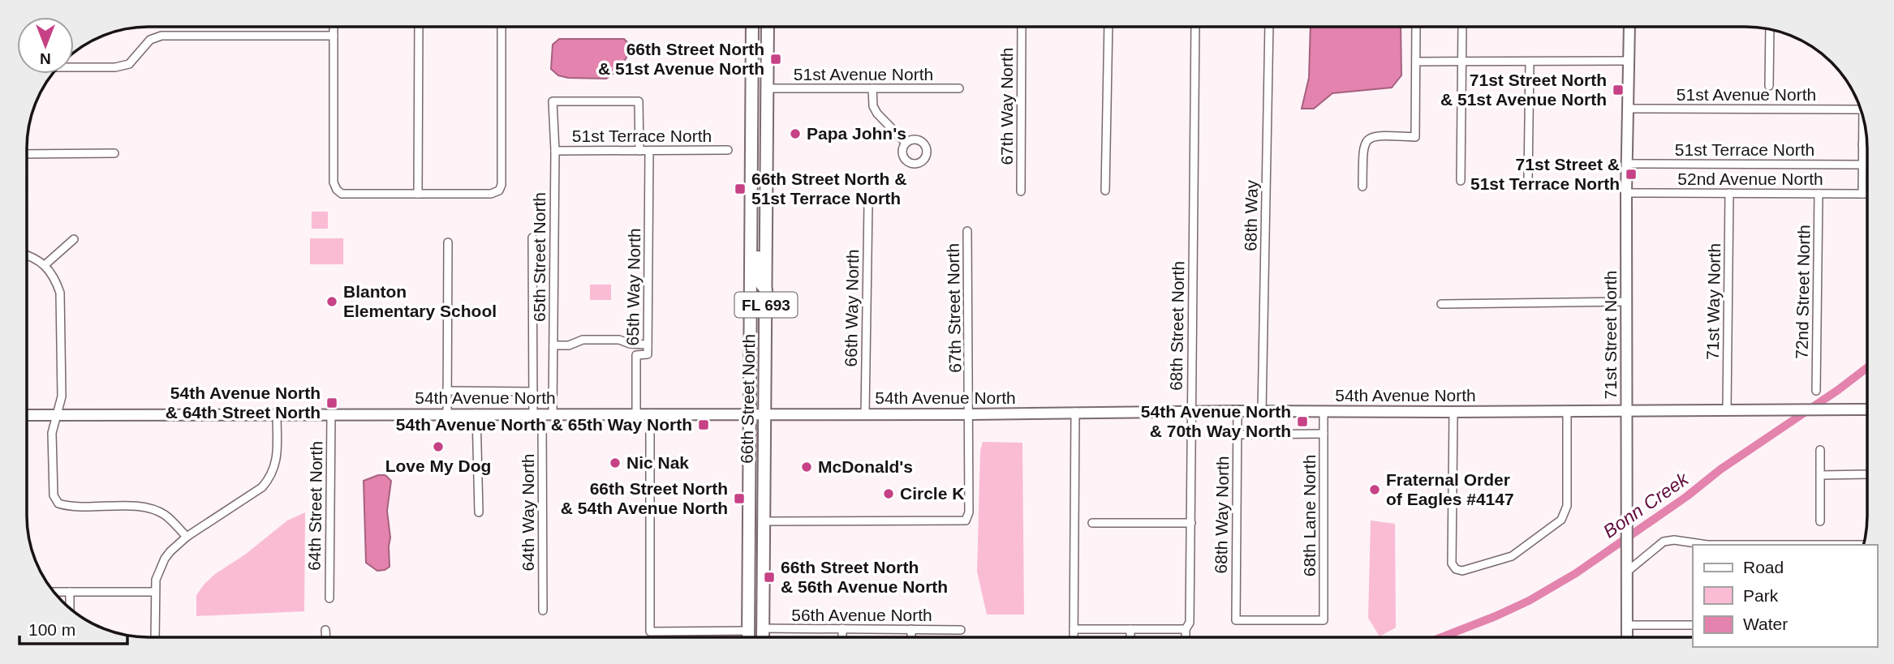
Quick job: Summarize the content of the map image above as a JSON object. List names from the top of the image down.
{
  "streets": {
    "main road": [
      "FL 693",
      "71st Street North",
      "54th Avenue North",
      "66th Street North"
    ],
    "street": [
      "51st Avenue North",
      "67th Way North",
      "51st Terrace North",
      "52nd Avenue North",
      "68th Way",
      "65th Street North",
      "65th Way North",
      "72nd Street North",
      "71st Way North",
      "66th Way North",
      "67th Street North",
      "68th Street North",
      "64th Street North",
      "64th Way North",
      "68th Way North",
      "68th Lane North",
      "56th Avenue North"
    ]
  },
  "crossings": [
    ["51st Avenue North", "71st Street North"],
    ["51st Avenue North", "66th Street North"],
    ["51st Terrace North", "65th Street North"],
    ["51st Terrace North", "65th Way North"],
    ["51st Terrace North", "71st Street North"],
    ["52nd Avenue North", "72nd Street North"],
    ["52nd Avenue North", "71st Way North"],
    ["52nd Avenue North", "71st Street North"],
    ["68th Way", "54th Avenue North"],
    ["65th Street North", "54th Avenue North"],
    ["65th Street North", "64th Way North"],
    ["65th Way North", "54th Avenue North"],
    ["71st Way North", "54th Avenue North"],
    ["66th Way North", "54th Avenue North"],
    ["67th Street North", "54th Avenue North"],
    ["67th Street North", "66th Street North"],
    ["68th Street North", "54th Avenue North"],
    ["71st Street North", "54th Avenue North"],
    ["54th Avenue North", "66th Street North"],
    ["54th Avenue North", "64th Street North"],
    ["54th Avenue North", "64th Way North"],
    ["54th Avenue North", "68th Way North"],
    ["54th Avenue North", "68th Lane North"],
    ["66th Street North", "56th Avenue North"],
    ["68th Way North", "68th Lane North"]
  ],
  "water": ["Bonn Creek"],
  "places": {
    "transit": [
      "66th Street North & 51st Avenue North",
      "71st Street North & 51st Avenue North",
      "71st Street & 51st Terrace North",
      "66th Street North & 51st Terrace North",
      "54th Avenue North & 64th Street North",
      "54th Avenue North & 70th Way North",
      "54th Avenue North & 65th Way North",
      "66th Street North & 54th Avenue North",
      "66th Street North & 56th Avenue North"
    ],
    "other": [
      "Papa John's",
      "Blanton Elementary School",
      "Love My Dog",
      "Nic Nak",
      "McDonald's",
      "Fraternal Order of Eagles #4147",
      "Circle K"
    ]
  },
  "legend": ["Road", "Park", "Water"],
  "scale_bar": "100 m",
  "north": "bottom"
}
